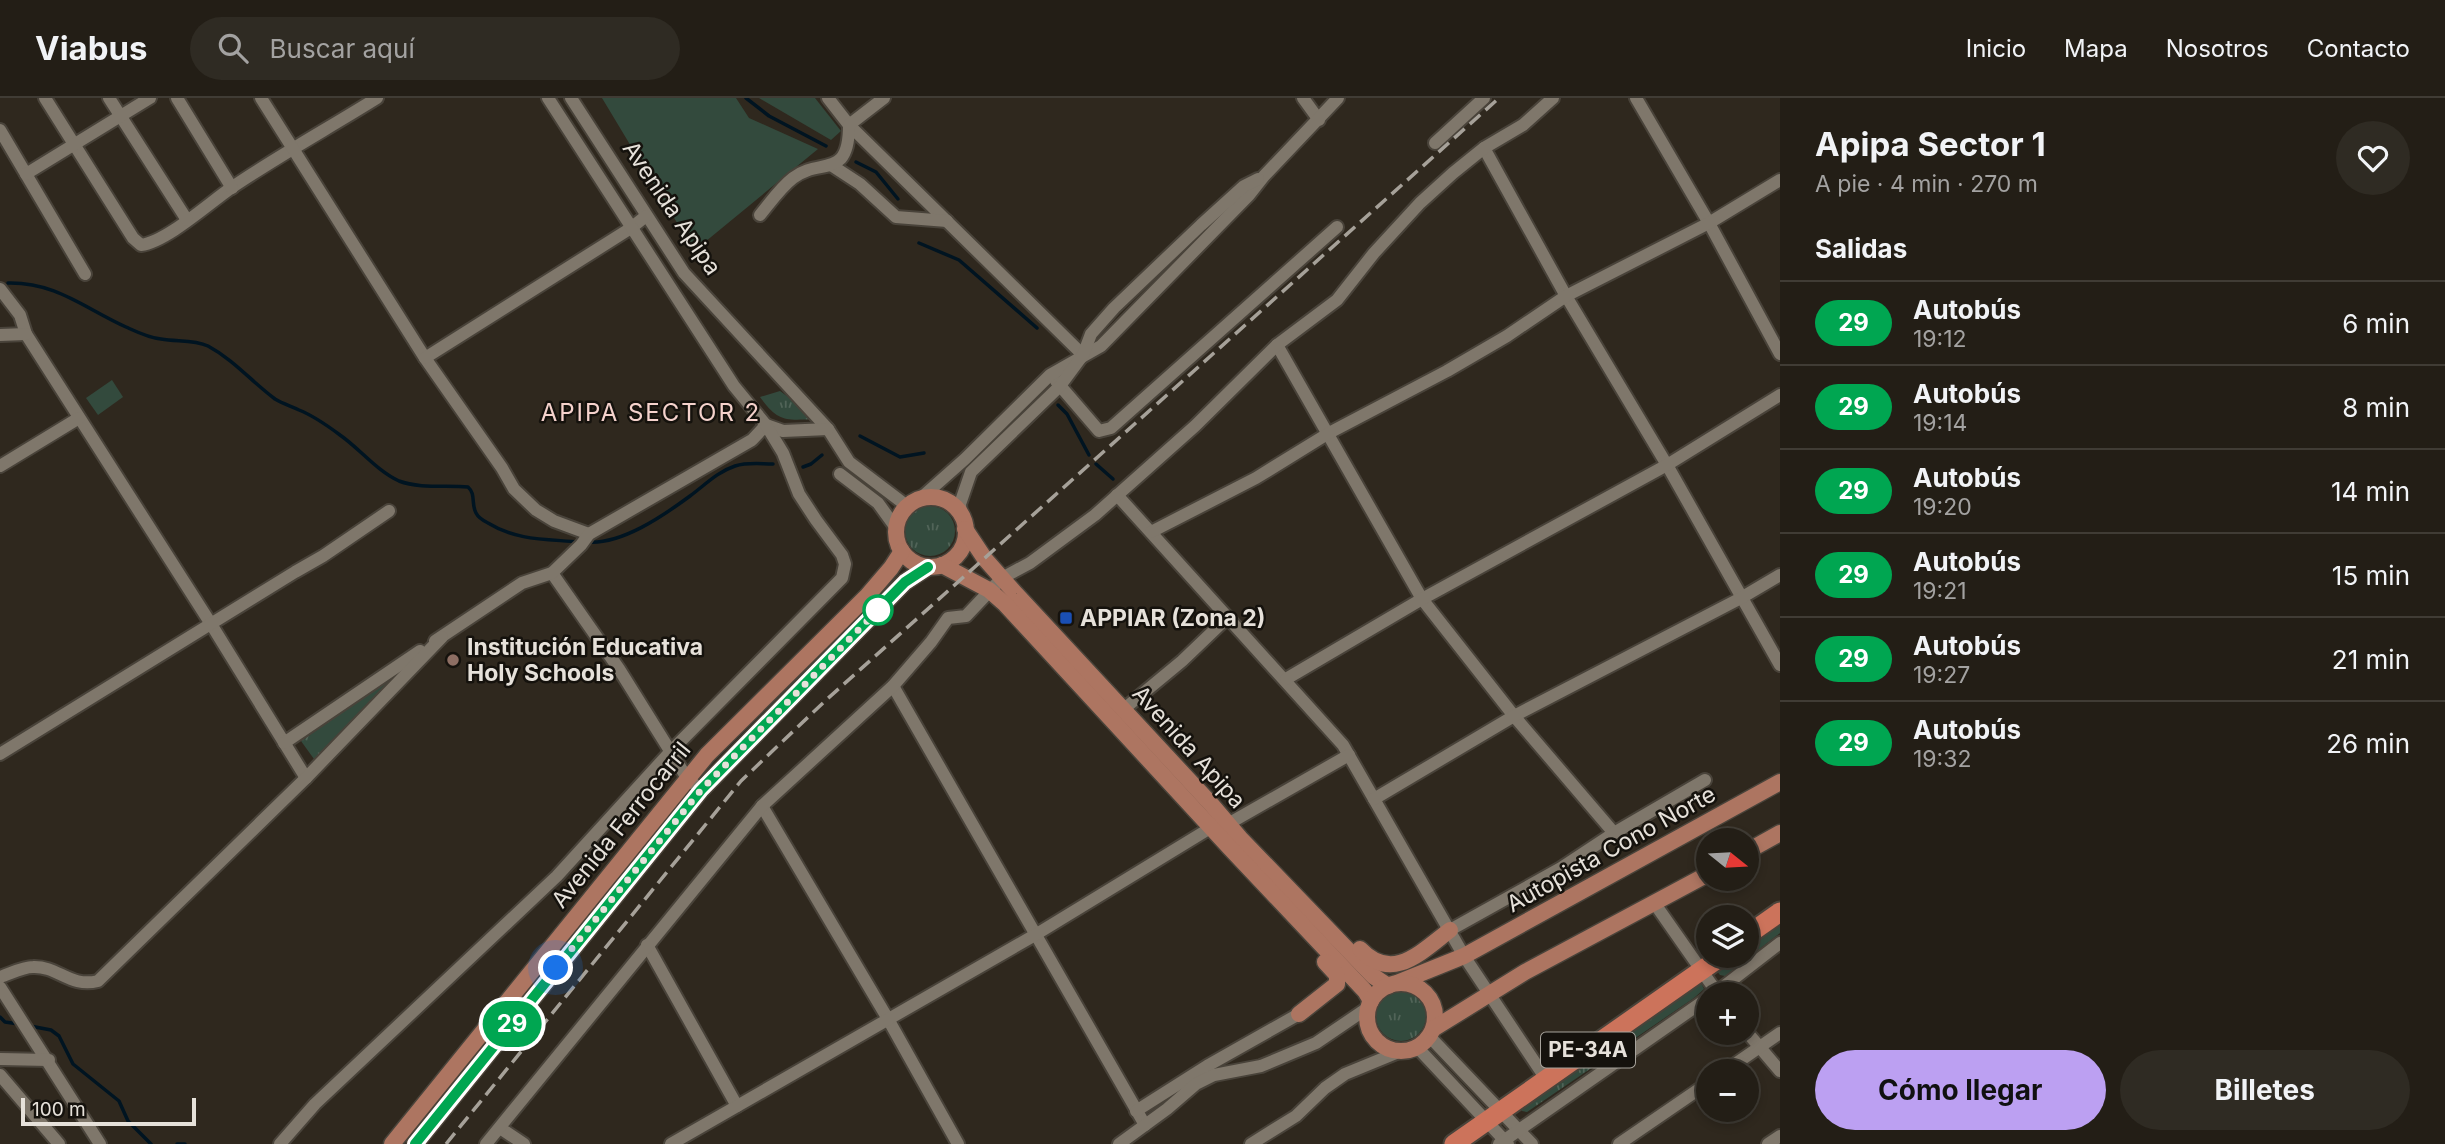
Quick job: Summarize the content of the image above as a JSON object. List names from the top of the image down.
{
  "streets": {
    "highway": ["PE-34A"],
    "main road": ["Avenida Apipa", "Avenida Ferrocarril", "Autopista Cono Norte"]
  },
  "crossings": [
    ["Avenida Apipa", "Avenida Ferrocarril"],
    ["Avenida Apipa", "Autopista Cono Norte"]
  ],
  "districts": ["APIPA SECTOR 2"],
  "places": {
    "transit": ["APPIAR (Zona 2)"],
    "other": ["Institución Educativa Holy Schools"]
  },
  "lines": ["bus line 29"],
  "scale_bar": "100 m",
  "north": "right",
  "page": {
    "header": "Viabus",
    "search": "Buscar aquí",
    "nav": [
      "Inicio",
      "Mapa",
      "Nosotros",
      "Contacto"
    ],
    "on_map": "29",
    "heading": [
      ["Apipa Sector 1", "A pie · 4 min · 270 m"],
      "Salidas"
    ],
    "list": [
      {
        "mark": "29",
        "name": "Autobús",
        "note": "19:12",
        "value": "6 min"
      },
      {
        "mark": "29",
        "name": "Autobús",
        "note": "19:14",
        "value": "8 min"
      },
      {
        "mark": "29",
        "name": "Autobús",
        "note": "19:20",
        "value": "14 min"
      },
      {
        "mark": "29",
        "name": "Autobús",
        "note": "19:21",
        "value": "15 min"
      },
      {
        "mark": "29",
        "name": "Autobús",
        "note": "19:27",
        "value": "21 min"
      },
      {
        "mark": "29",
        "name": "Autobús",
        "note": "19:32",
        "value": "26 min"
      }
    ],
    "map_buttons": ["+", "−"],
    "buttons": ["Cómo llegar", "Billetes"],
    "scale": "100 m"
  }
}
